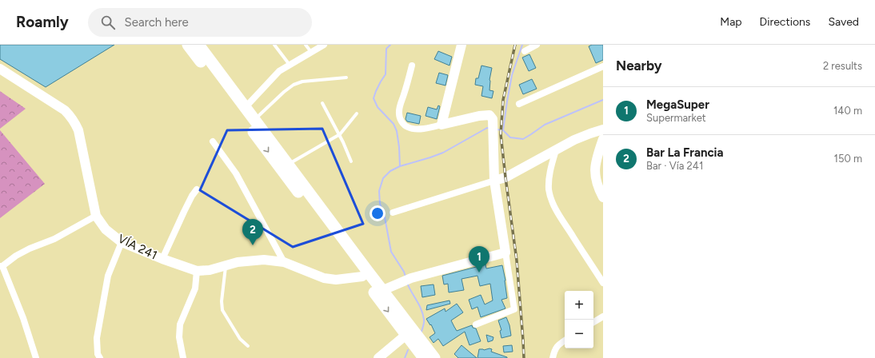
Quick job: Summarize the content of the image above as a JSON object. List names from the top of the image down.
{
  "streets": {
    "street": ["VÍA 241"]
  },
  "page": {
    "header": "Roamly",
    "search": "Search here",
    "nav": ["Map", "Directions", "Saved"],
    "heading": ["Nearby", "2 results"],
    "list": [
      {
        "mark": "1",
        "name": "MegaSuper",
        "note": "Supermarket",
        "value": "140 m"
      },
      {
        "mark": "2",
        "name": "Bar La Francia",
        "note": "Bar · Vía 241",
        "value": "150 m"
      }
    ],
    "pins": ["2", "1"],
    "map_buttons": ["+", "−"]
  }
}
